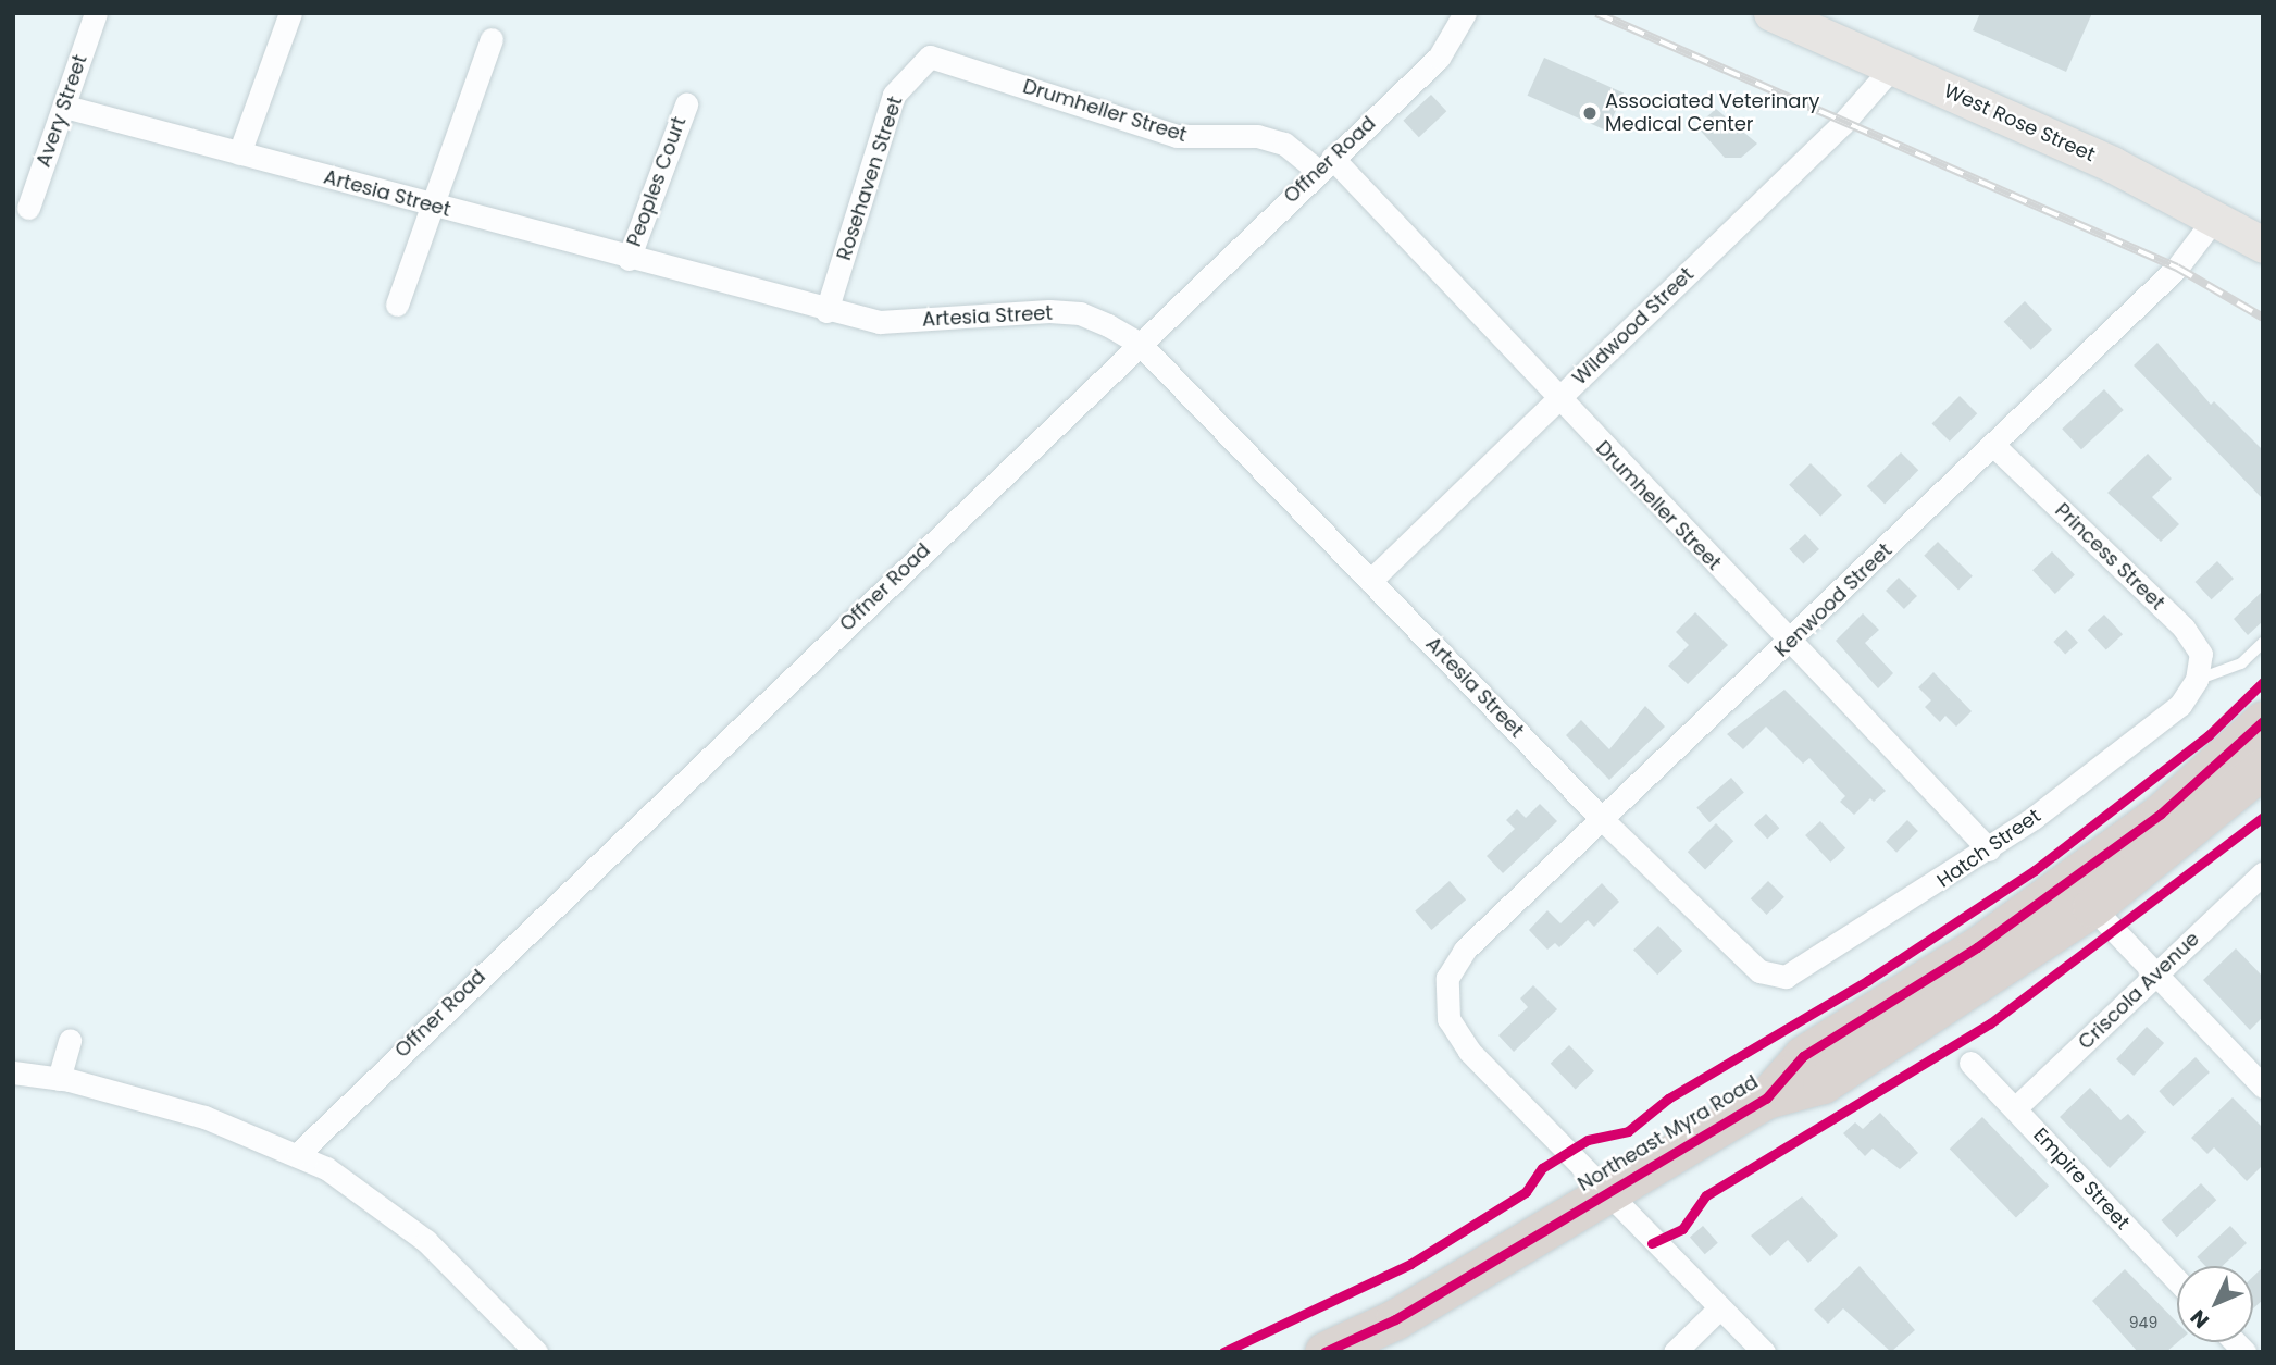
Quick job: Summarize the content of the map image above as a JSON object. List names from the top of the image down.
{
  "streets": {
    "highway": ["Northeast Myra Road"],
    "main road": ["West Rose Street"],
    "street": [
      "Avery Street",
      "Drumheller Street",
      "Offner Road",
      "Rosehaven Street",
      "Peoples Court",
      "Artesia Street",
      "Wildwood Street",
      "Princess Street",
      "Kenwood Street",
      "Hatch Street",
      "Criscola Avenue",
      "Empire Street"
    ]
  },
  "crossings": [
    ["Avery Street", "Artesia Street"],
    ["Drumheller Street", "Offner Road"],
    ["Drumheller Street", "Rosehaven Street"],
    ["Drumheller Street", "Wildwood Street"],
    ["Drumheller Street", "Kenwood Street"],
    ["Drumheller Street", "Hatch Street"],
    ["West Rose Street", "Wildwood Street"],
    ["West Rose Street", "Kenwood Street"],
    ["Offner Road", "Artesia Street"],
    ["Rosehaven Street", "Artesia Street"],
    ["Peoples Court", "Artesia Street"],
    ["Artesia Street", "Wildwood Street"],
    ["Artesia Street", "Kenwood Street"],
    ["Artesia Street", "Hatch Street"],
    ["Princess Street", "Kenwood Street"],
    ["Princess Street", "Hatch Street"],
    ["Kenwood Street", "Northeast Myra Road"],
    ["Criscola Avenue", "Empire Street"]
  ],
  "places": ["Associated Veterinary Medical Center"],
  "house_numbers": ["949"],
  "north": "bottom left"
}
